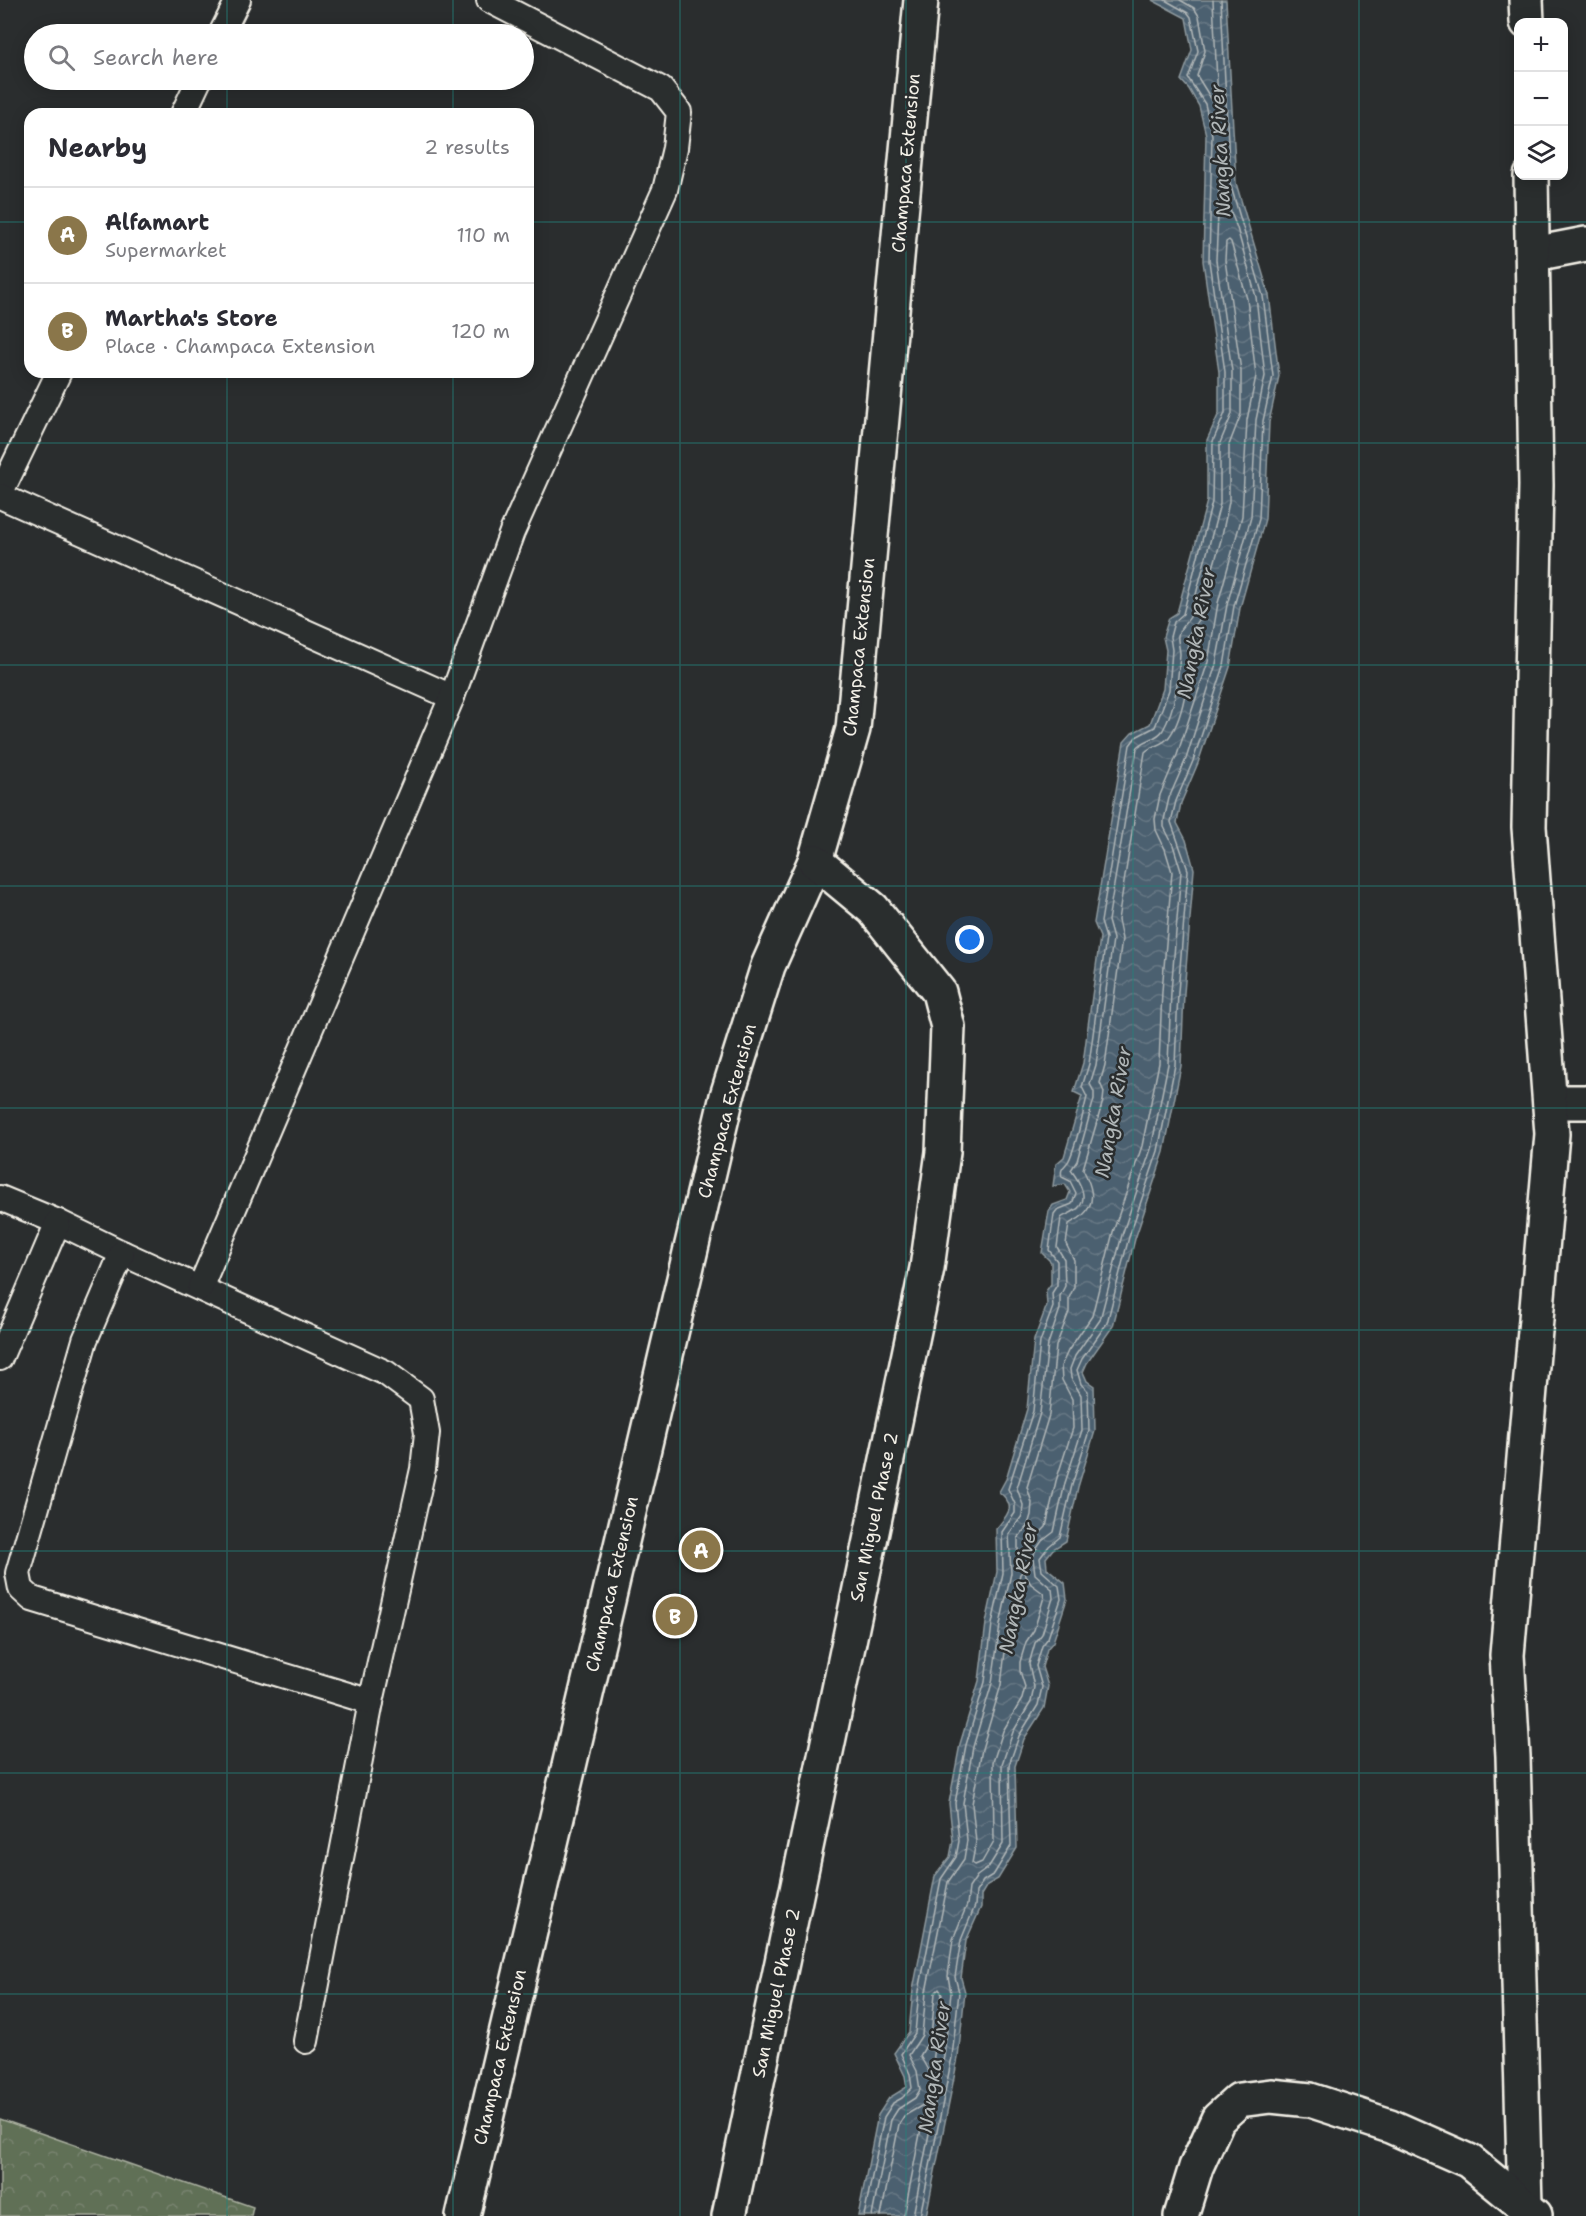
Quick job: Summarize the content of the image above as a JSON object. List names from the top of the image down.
{
  "streets": {
    "street": ["Champaca Extension", "San Miguel Phase 2"]
  },
  "crossings": [
    ["Champaca Extension", "San Miguel Phase 2"]
  ],
  "water": ["Nangka River"],
  "page": {
    "map_buttons": ["+", "−"],
    "search": "Search here",
    "heading": ["Nearby", "2 results"],
    "list": [
      {
        "mark": "A",
        "name": "Alfamart",
        "note": "Supermarket",
        "value": "110 m"
      },
      {
        "mark": "B",
        "name": "Martha's Store",
        "note": "Place · Champaca Extension",
        "value": "120 m"
      }
    ],
    "pins": ["A", "B"]
  }
}
